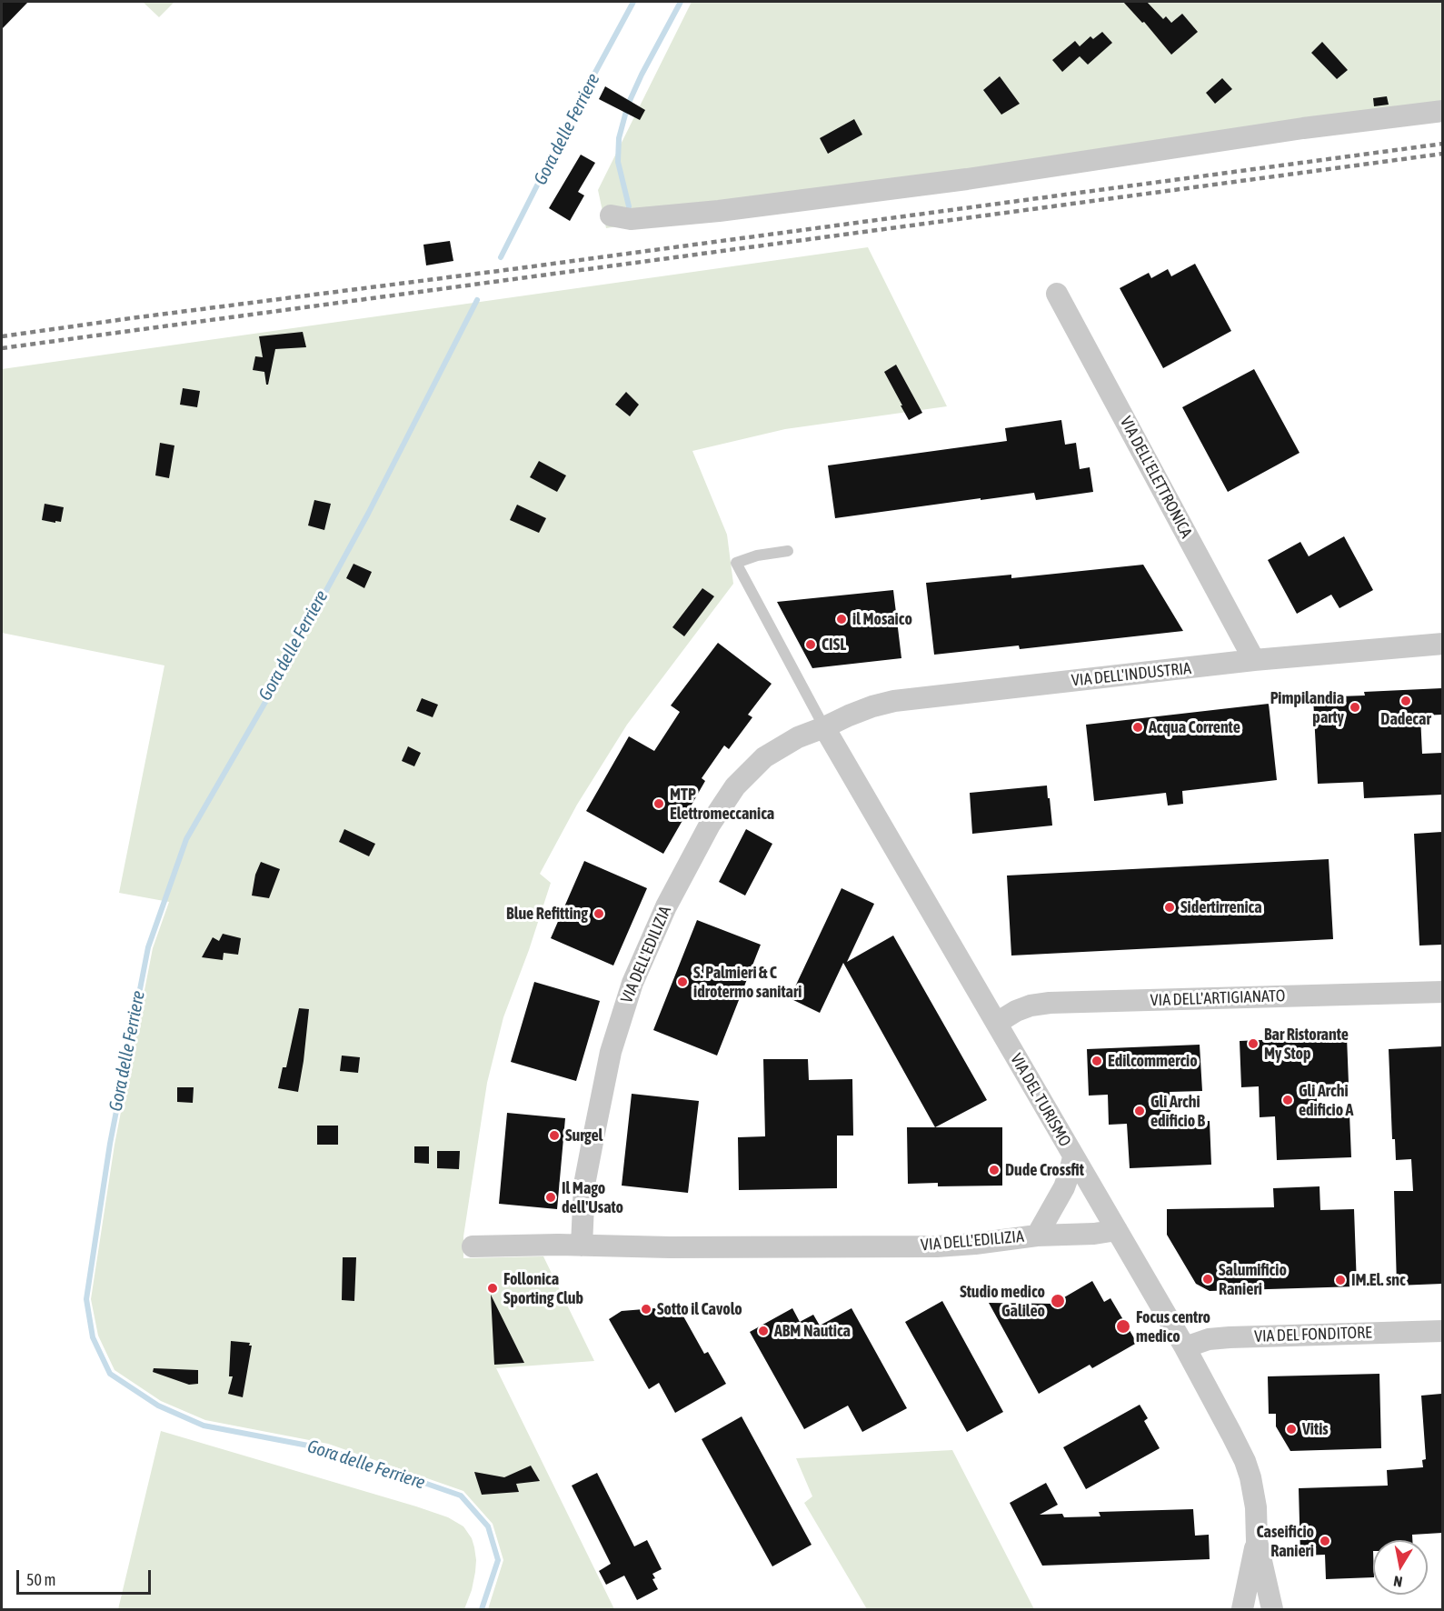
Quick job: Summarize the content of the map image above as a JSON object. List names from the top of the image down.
{
  "streets": {
    "street": [
      "VIA DELL'ELETTRONICA",
      "VIA DELL'INDUSTRIA",
      "VIA DELL'EDILIZIA",
      "VIA DELL'ARTIGIANATO",
      "VIA DEL TURISMO",
      "VIA DEL FONDITORE"
    ]
  },
  "crossings": [
    ["VIA DELL'ELETTRONICA", "VIA DELL'INDUSTRIA"],
    ["VIA DELL'INDUSTRIA", "VIA DELL'EDILIZIA"],
    ["VIA DELL'INDUSTRIA", "VIA DEL TURISMO"],
    ["VIA DELL'EDILIZIA", "VIA DEL TURISMO"],
    ["VIA DELL'ARTIGIANATO", "VIA DEL TURISMO"],
    ["VIA DEL TURISMO", "VIA DEL FONDITORE"]
  ],
  "water": ["Gora delle Ferriere"],
  "places": [
    "il Mosaico",
    "CISL",
    "Dadecar",
    "Pimpilandia party",
    "Acqua Corrente",
    "MTP Elettromeccanica",
    "Sidertirrenica",
    "Blue Refitting",
    "S. Palmieri & C idrotermo sanitari",
    "Bar Ristorante My Stop",
    "Edilcommercio",
    "Gli Archi edificio A",
    "Gli Archi edificio B",
    "Surgel",
    "Dude Crossfit",
    "Il Mago dell'Usato",
    "Salumificio Ranieri",
    "IM.El. snc",
    "Follonica Sporting Club",
    "Studio medico Galileo",
    "Sotto il Cavolo",
    "Focus centro medico",
    "ABM Nautica",
    "Vitis",
    "Caseificio Ranieri"
  ],
  "scale_bar": "50 m",
  "north": "bottom"
}
